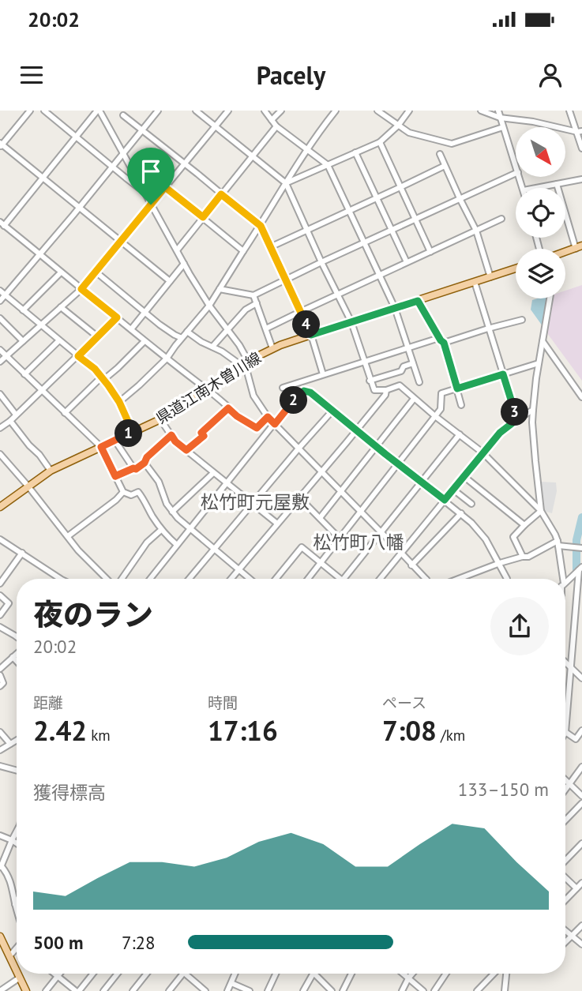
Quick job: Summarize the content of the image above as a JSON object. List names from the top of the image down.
{
  "streets": {
    "main road": ["県道江南木曽川線"]
  },
  "districts": ["松竹町元屋敷", "松竹町八幡"],
  "north": "bottom right",
  "page": {
    "status": "20:02",
    "header": "Pacely",
    "pins": [
      "4",
      "2",
      "3",
      "1"
    ],
    "heading": ["夜のラン", "20:02"],
    "stats": [
      ["距離", "2.42 km"],
      ["時間", "17:16"],
      ["ペース", "7:08 /km"]
    ],
    "chart": ["獲得標高", "133–150 m"],
    "list": [
      {
        "name": "500 m",
        "note": "7:28"
      }
    ]
  }
}
